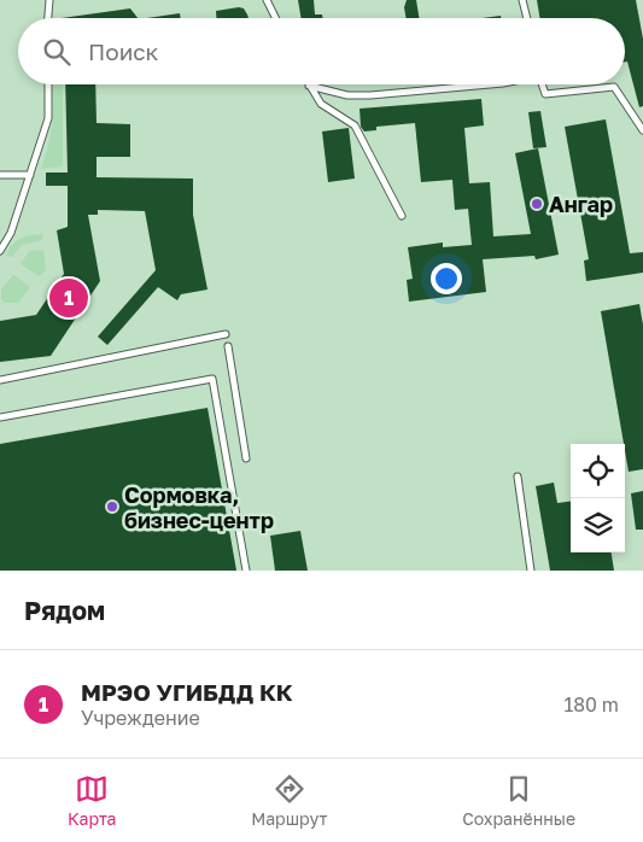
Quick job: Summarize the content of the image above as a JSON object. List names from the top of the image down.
{
  "places": ["Ангар", "Сормовка, бизнес-центр"],
  "page": {
    "search": "Поиск",
    "pins": "1",
    "heading": "Рядом",
    "list": [
      {
        "mark": "1",
        "name": "МРЭО УГИБДД КК",
        "note": "Учреждение",
        "value": "180 m"
      }
    ],
    "nav": ["Карта", "Маршрут", "Сохранённые"]
  }
}
